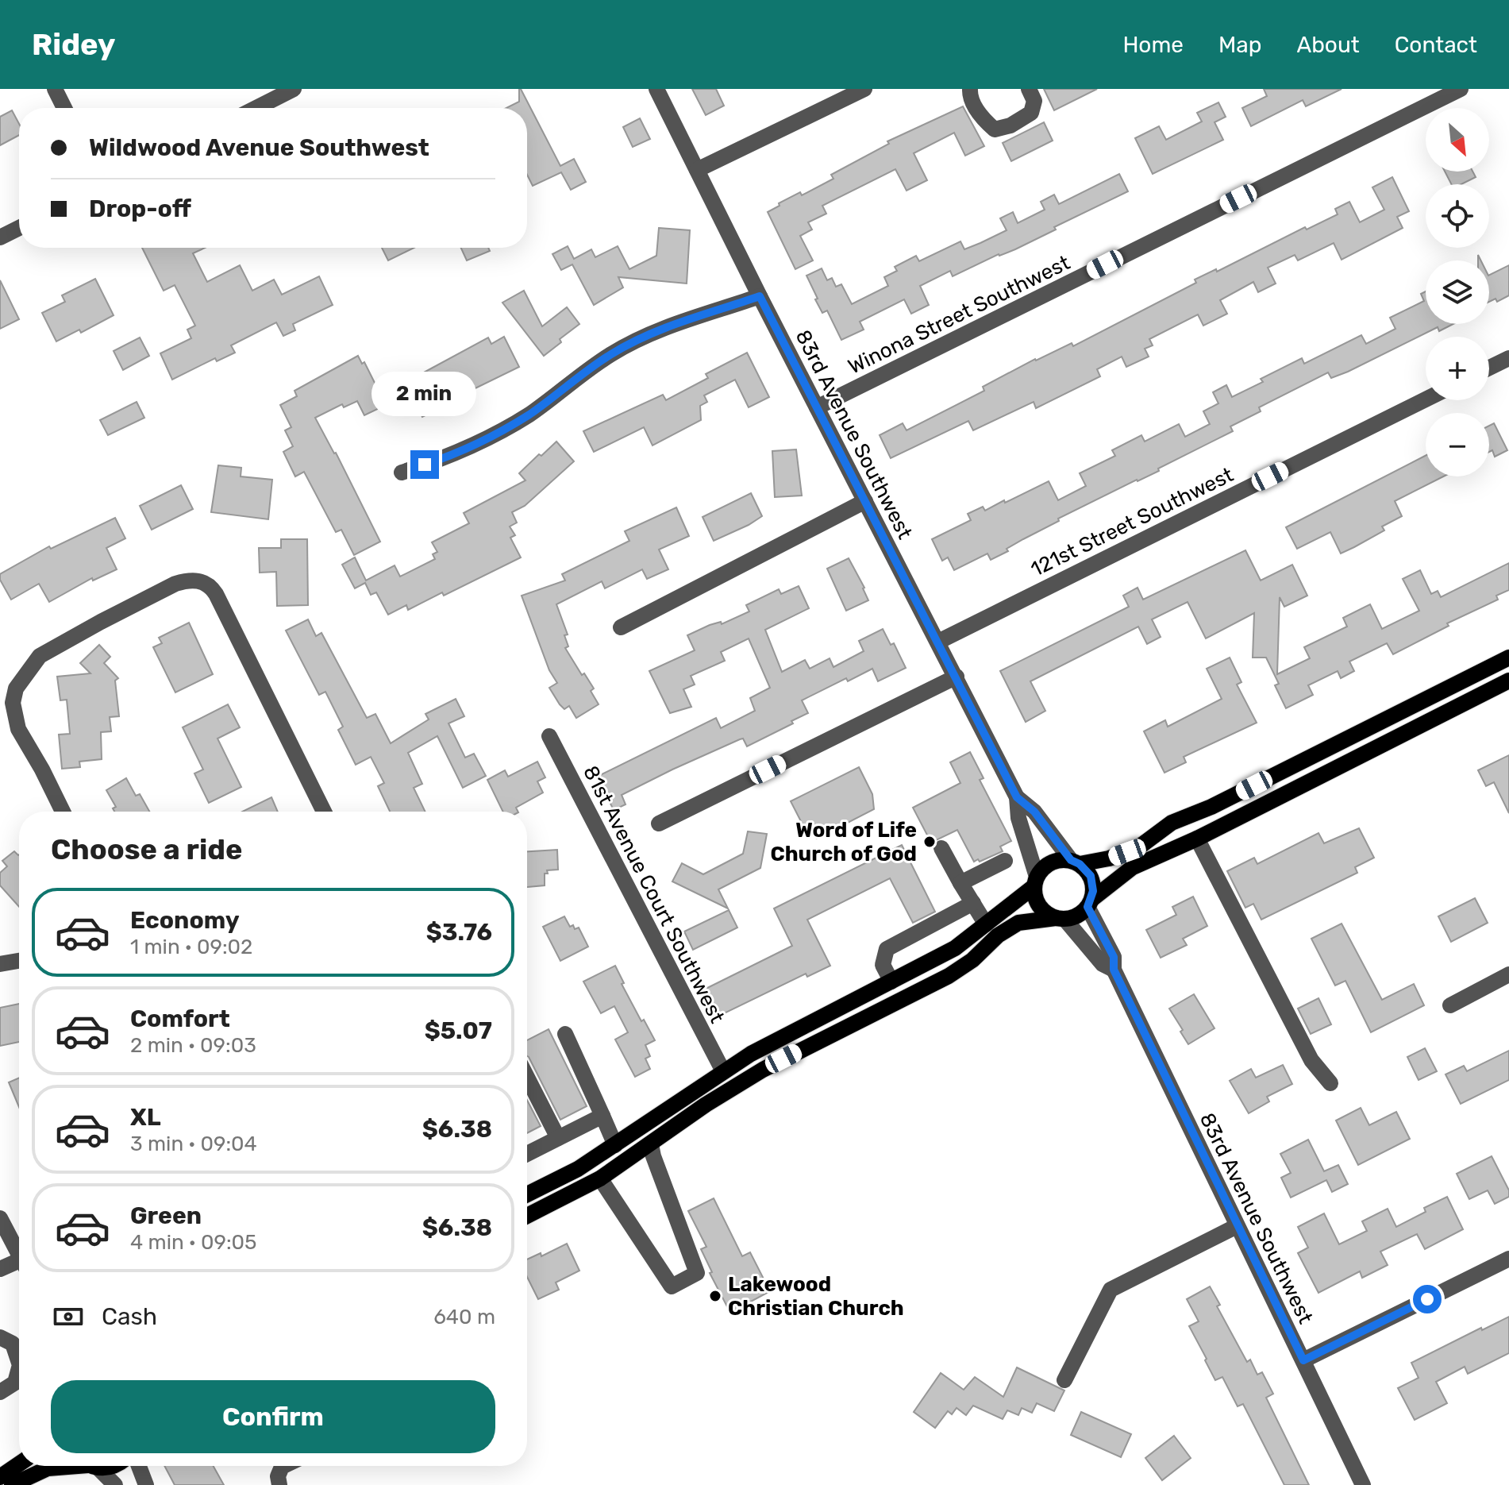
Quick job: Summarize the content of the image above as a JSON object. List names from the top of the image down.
{
  "streets": {
    "street": [
      "Winona Street Southwest",
      "83rd Avenue Southwest",
      "121st Street Southwest",
      "81st Avenue Court Southwest"
    ]
  },
  "crossings": [
    ["Winona Street Southwest", "83rd Avenue Southwest"],
    ["83rd Avenue Southwest", "121st Street Southwest"]
  ],
  "places": ["Word of Life Church of God", "Lakewood Christian Church"],
  "north": "bottom right",
  "page": {
    "header": "Ridey",
    "nav": [
      "Home",
      "Map",
      "About",
      "Contact"
    ],
    "map_buttons": ["+", "−"],
    "banner": ["Wildwood Avenue Southwest", "Drop-off"],
    "bubble": "2 min",
    "heading": "Choose a ride",
    "list": [
      {
        "name": "Economy",
        "note": "1 min · 09:02",
        "value": "$3.76"
      },
      {
        "name": "Comfort",
        "note": "2 min · 09:03",
        "value": "$5.07"
      },
      {
        "name": "XL",
        "note": "3 min · 09:04",
        "value": "$6.38"
      },
      {
        "name": "Green",
        "note": "4 min · 09:05",
        "value": "$6.38"
      }
    ],
    "pay": ["Cash", "640 m"],
    "buttons": "Confirm"
  }
}
